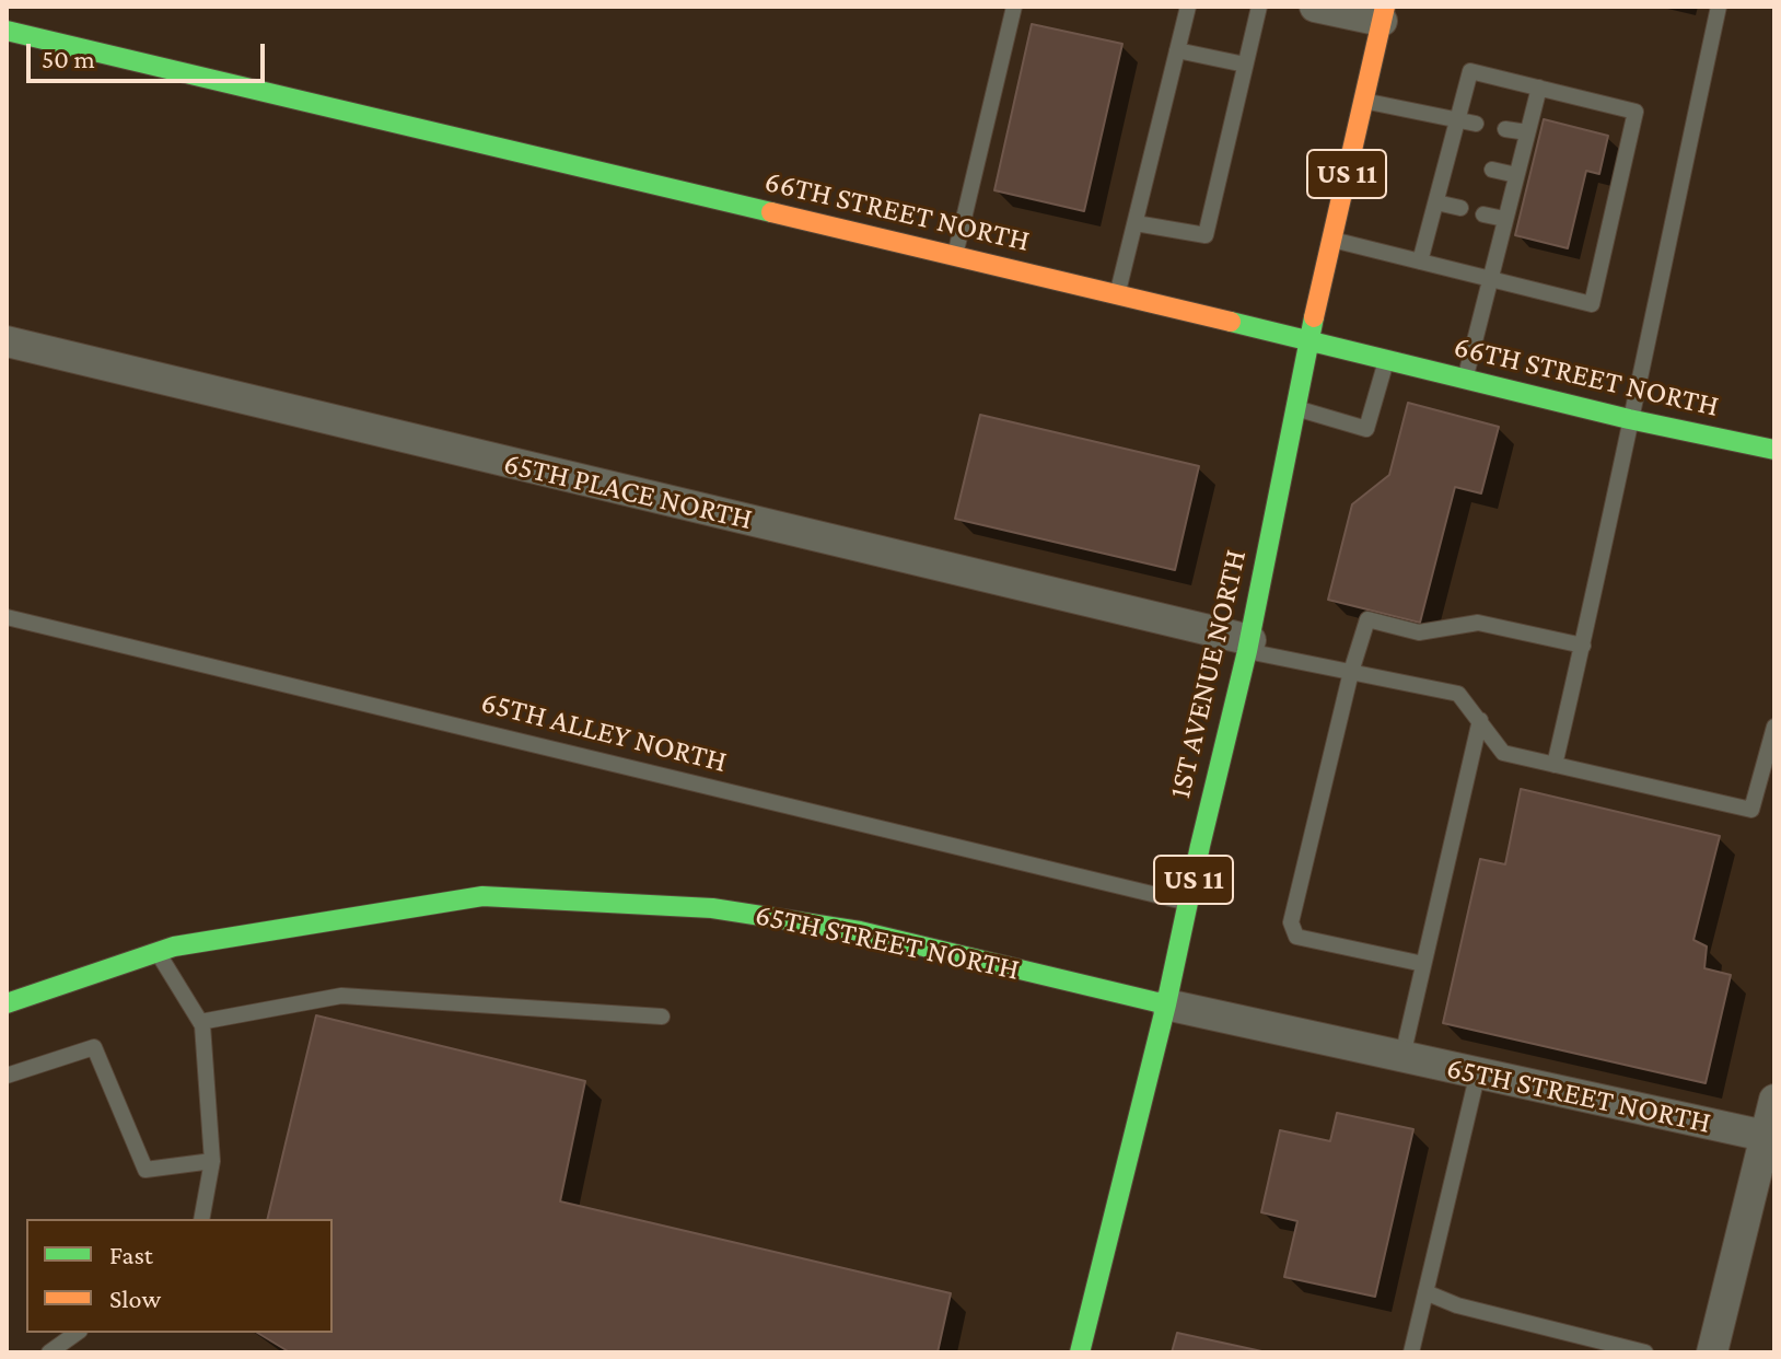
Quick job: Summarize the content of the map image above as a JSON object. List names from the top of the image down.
{
  "streets": {
    "street": [
      "US 11",
      "66TH STREET NORTH",
      "65TH PLACE NORTH",
      "1ST AVENUE NORTH",
      "65TH STREET NORTH"
    ],
    "lane": ["65TH ALLEY NORTH"]
  },
  "crossings": [
    ["66TH STREET NORTH", "1ST AVENUE NORTH"],
    ["65TH PLACE NORTH", "1ST AVENUE NORTH"],
    ["1ST AVENUE NORTH", "65TH ALLEY NORTH"],
    ["1ST AVENUE NORTH", "65TH STREET NORTH"]
  ],
  "legend": ["Fast", "Slow"],
  "scale_bar": "50 m"
}
